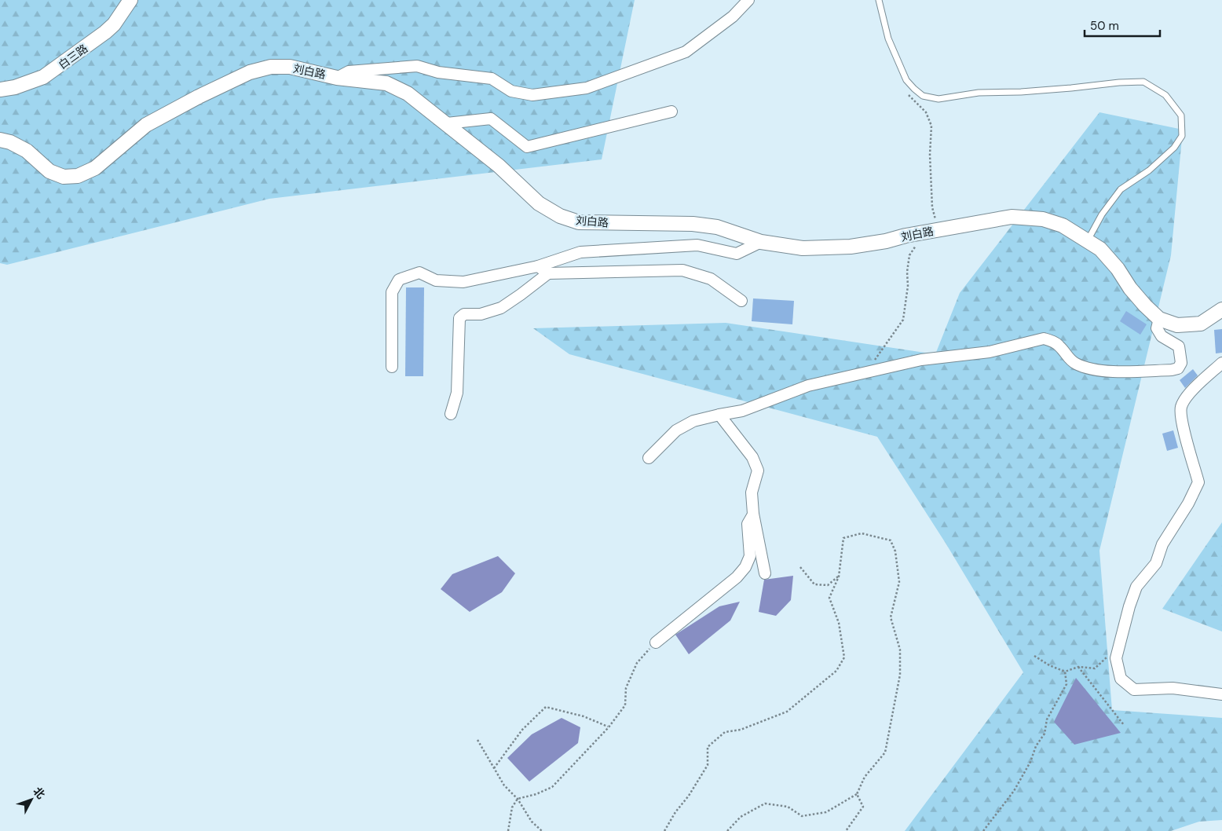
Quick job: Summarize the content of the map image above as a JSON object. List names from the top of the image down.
{
  "streets": {
    "street": ["白三路", "刘白路"]
  },
  "scale_bar": "50 m",
  "north": "top right"
}
